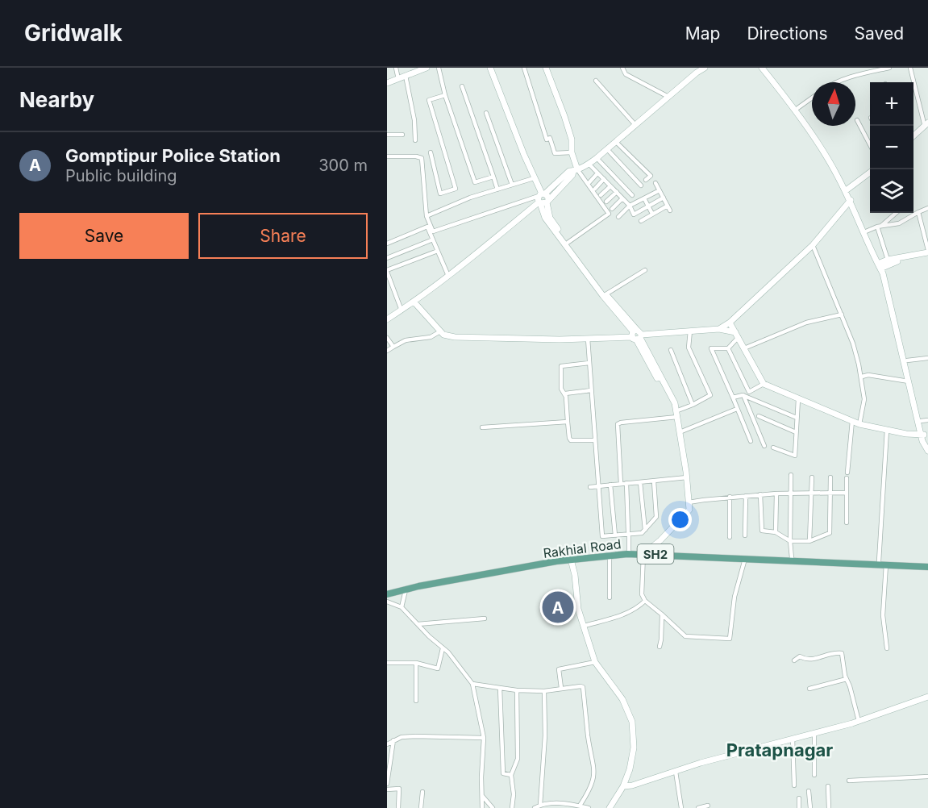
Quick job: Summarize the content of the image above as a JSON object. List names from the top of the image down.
{
  "streets": {
    "main road": ["Rakhial Road", "SH2"]
  },
  "districts": ["Pratapnagar"],
  "north": "top",
  "page": {
    "header": "Gridwalk",
    "nav": ["Map", "Directions", "Saved"],
    "heading": "Nearby",
    "map_buttons": ["+", "−"],
    "list": [
      {
        "mark": "A",
        "name": "Gomptipur Police Station",
        "note": "Public building",
        "value": "300 m"
      }
    ],
    "buttons": ["Save", "Share"],
    "pins": "A"
  }
}
